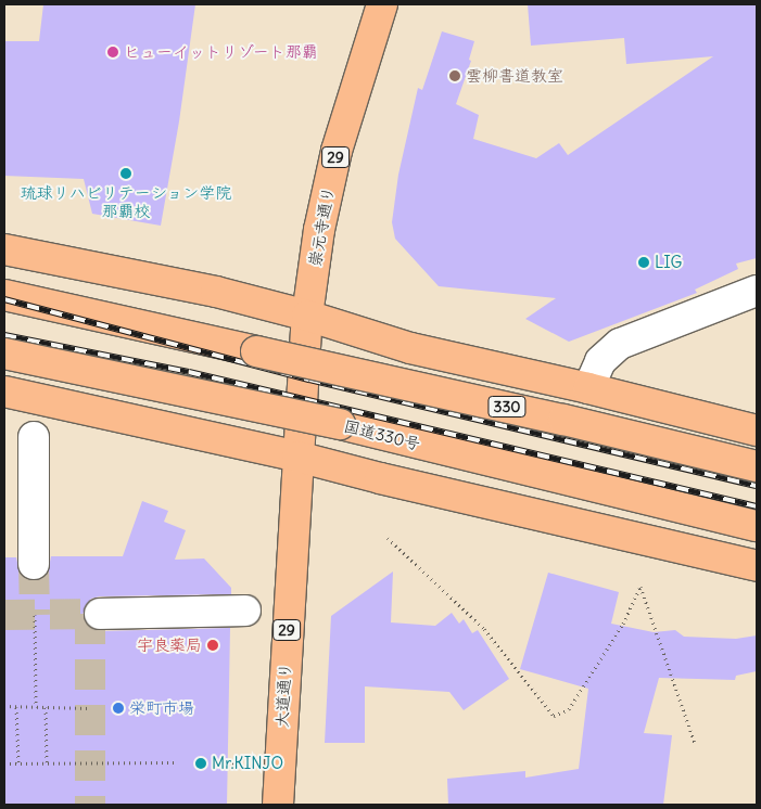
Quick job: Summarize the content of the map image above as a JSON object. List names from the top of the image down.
{
  "streets": {
    "main road": [
      "29",
      "崇元寺通り",
      "330",
      "国道330号",
      "大道通り"
    ]
  },
  "crossings": [
    ["崇元寺通り", "330"],
    ["崇元寺通り", "大道通り"]
  ],
  "places": [
    "ヒューイットリゾート那覇",
    "雲柳書道教室",
    "琉球リハビリテーション学院 那覇校",
    "LIG",
    "宇良薬局",
    "栄町市場",
    "Mr.KINJO"
  ]
}
